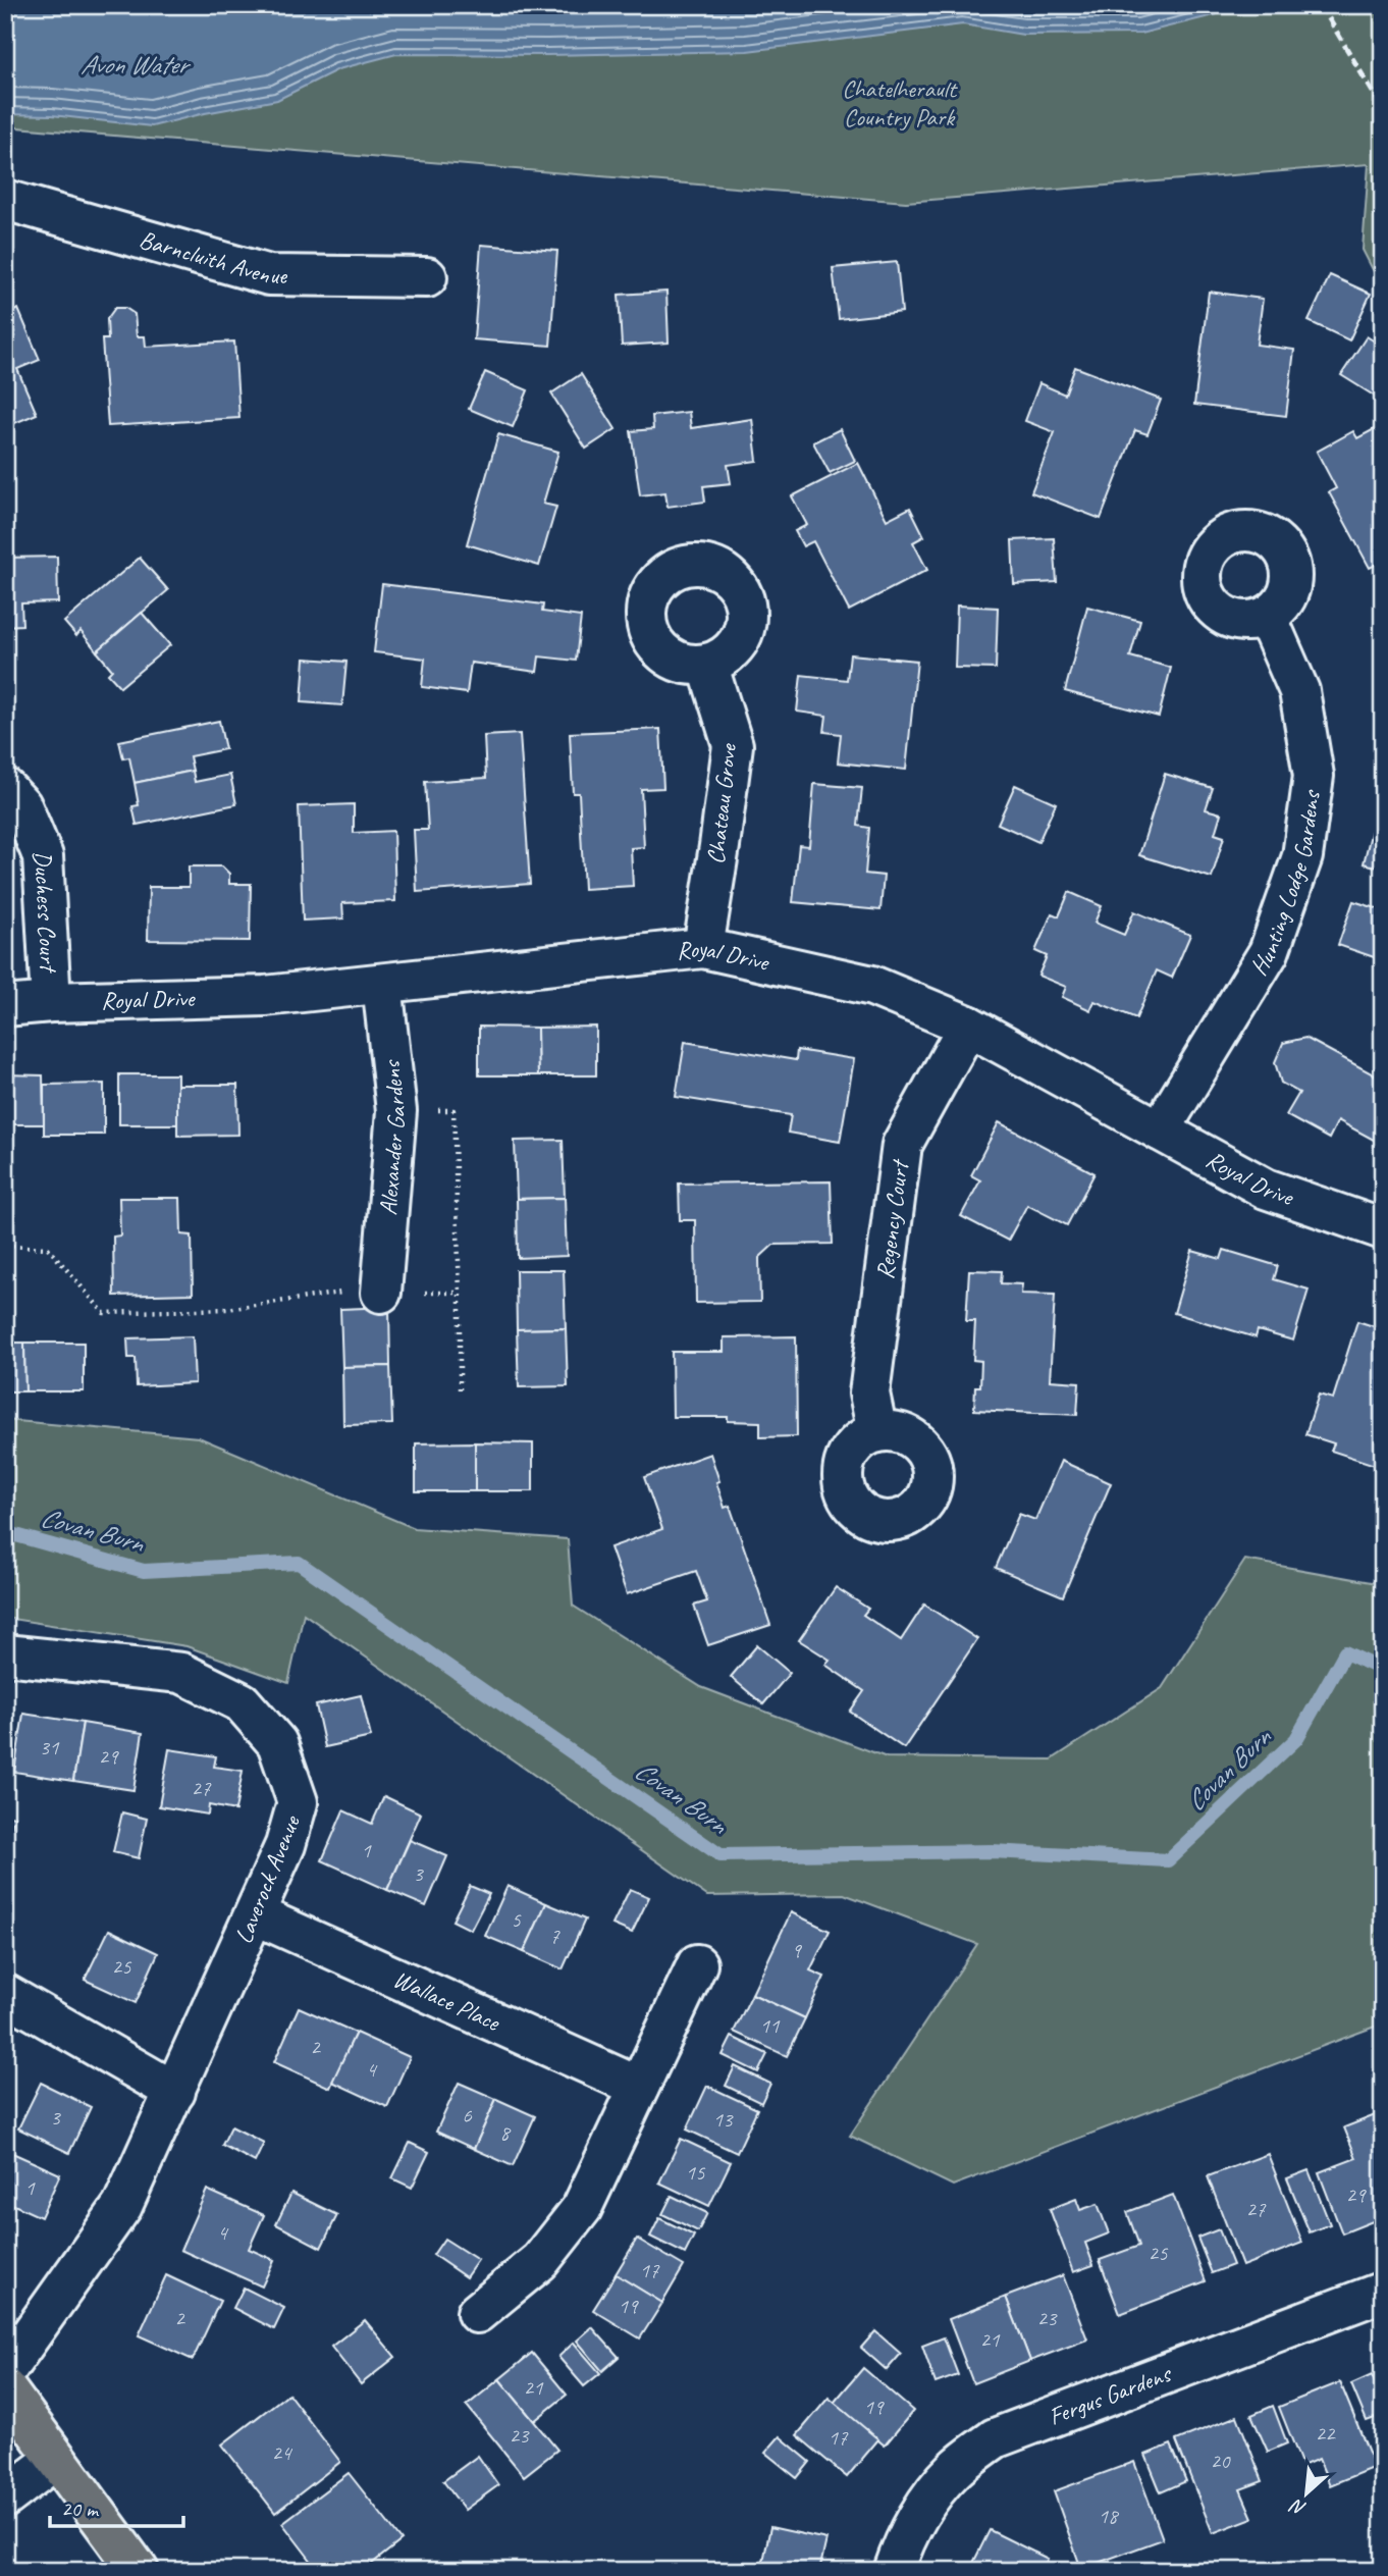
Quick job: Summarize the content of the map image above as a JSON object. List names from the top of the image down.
{
  "streets": {
    "street": [
      "Barncluith Avenue",
      "Chateau Grove",
      "Hunting Lodge Gardens",
      "Duchess Court",
      "Royal Drive",
      "Alexander Gardens",
      "Regency Court",
      "Laverock Avenue",
      "Wallace Place",
      "Fergus Gardens"
    ]
  },
  "crossings": [
    ["Chateau Grove", "Royal Drive"],
    ["Hunting Lodge Gardens", "Royal Drive"],
    ["Duchess Court", "Royal Drive"],
    ["Royal Drive", "Alexander Gardens"],
    ["Royal Drive", "Regency Court"],
    ["Laverock Avenue", "Wallace Place"]
  ],
  "water": ["Avon Water", "Covan Burn"],
  "parks": ["Chatelherault Country Park"],
  "house_numbers": [
    "31",
    "29",
    "27",
    "1",
    "3",
    "5",
    "7",
    "9",
    "25",
    "11",
    "2",
    "4",
    "6",
    "3",
    "13",
    "8",
    "15",
    "1",
    "29",
    "27",
    "4",
    "25",
    "17",
    "19",
    "2",
    "23",
    "21",
    "21",
    "19",
    "22",
    "23",
    "17",
    "24",
    "20",
    "18"
  ],
  "scale_bar": "20 m",
  "north": "bottom left"
}
